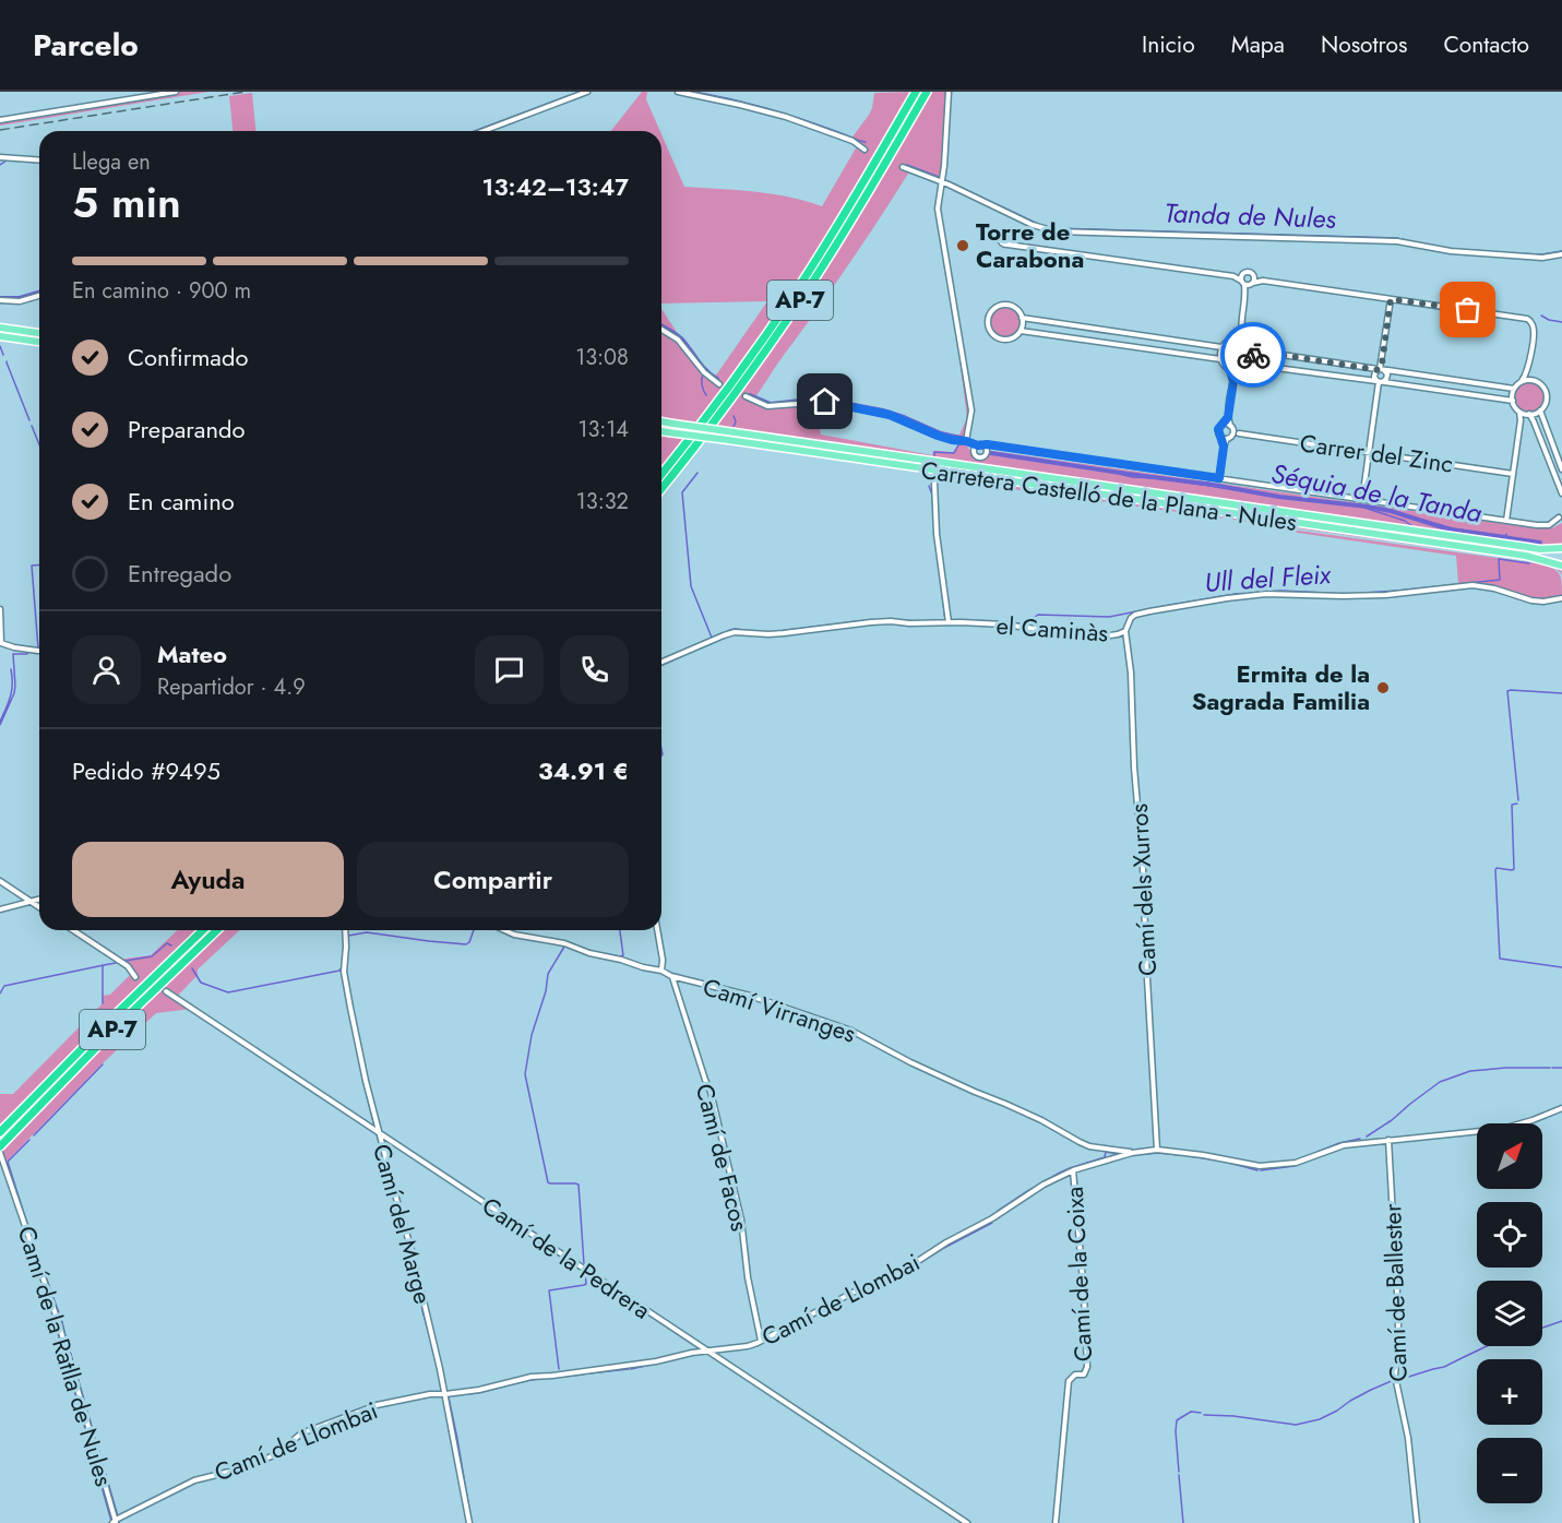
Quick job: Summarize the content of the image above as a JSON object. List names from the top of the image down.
{
  "streets": {
    "highway": ["AP-7"],
    "main road": ["Carretera Castelló de la Plana - Nules"],
    "street": [
      "Carrer del Zinc",
      "el Caminàs",
      "Camí dels Xurros",
      "Camí Virranges",
      "Camí de Facos",
      "Camí del Marge",
      "Camí de la Pedrera",
      "Camí de la Coixa",
      "Camí de Ballester",
      "Camí de Llombai",
      "Camí de la Ratlla de Nules"
    ]
  },
  "crossings": [
    ["el Caminàs", "Camí dels Xurros"],
    ["Camí dels Xurros", "Camí de Llombai"],
    ["Camí Virranges", "Camí de Facos"],
    ["Camí Virranges", "Camí de Llombai"],
    ["Camí de Facos", "Camí de Llombai"],
    ["Camí del Marge", "Camí de la Pedrera"],
    ["Camí del Marge", "Camí de Llombai"],
    ["Camí de la Pedrera", "Camí de Llombai"],
    ["Camí de la Coixa", "Camí de Llombai"],
    ["Camí de Ballester", "Camí de Llombai"],
    ["Camí de Llombai", "Camí de la Ratlla de Nules"]
  ],
  "water": ["Tanda de Nules", "Séquia de la Tanda", "Ull del Fleix"],
  "places": ["Torre de Carabona", "Ermita de la Sagrada Familia"],
  "north": "top right",
  "page": {
    "header": "Parcelo",
    "nav": [
      "Inicio",
      "Mapa",
      "Nosotros",
      "Contacto"
    ],
    "heading": ["5 min", "Llega en", "13:42–13:47"],
    "panel": [
      "Mateo",
      "Repartidor · 4.9",
      "Pedido #9495",
      "34.91 €"
    ],
    "bar": "En camino · 900 m",
    "list": [
      ["Confirmado", "13:08"],
      ["Preparando", "13:14"],
      ["En camino", "13:32"],
      "Entregado"
    ],
    "buttons": ["Ayuda", "Compartir"],
    "map_buttons": ["+", "−"]
  }
}
